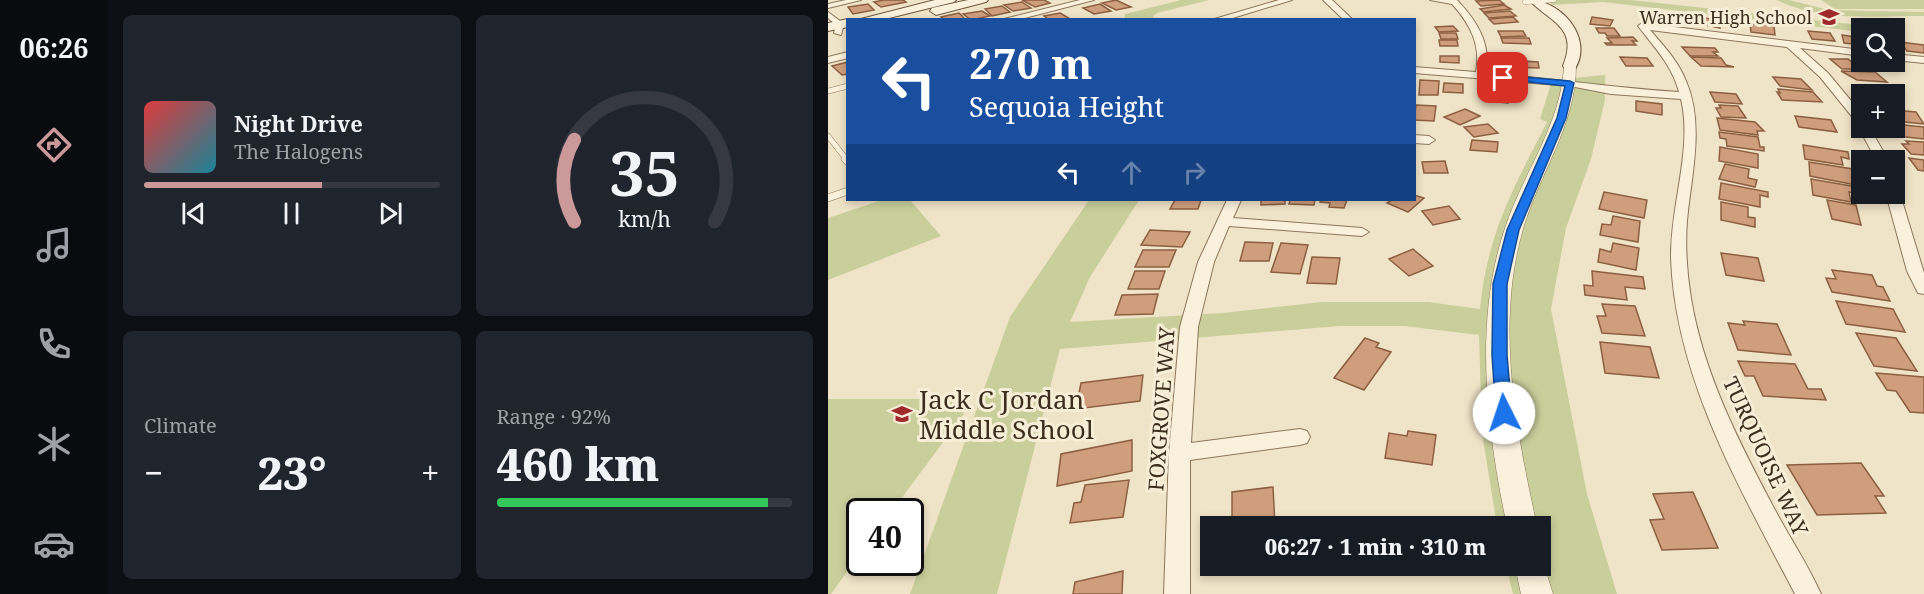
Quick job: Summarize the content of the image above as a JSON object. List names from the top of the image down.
{
  "streets": {
    "street": ["FOXGROVE WAY", "TURQUOISE WAY"]
  },
  "places": {
    "school or university": ["Warren High School", "Jack C Jordan Middle School"]
  },
  "page": {
    "tabs": "06:26",
    "map_buttons": ["+", "−"],
    "turn": ["270 m", "Sequoia Height"],
    "song": ["Night Drive", "The Halogens"],
    "tile": [
      "Climate",
      ["Range · 92%", "460 km"]
    ],
    "heat": ["−", "23°", "+"],
    "limit": "40",
    "trip": "06:27 · 1 min · 310 m",
    "gauge": ["35", "km/h"]
  }
}
